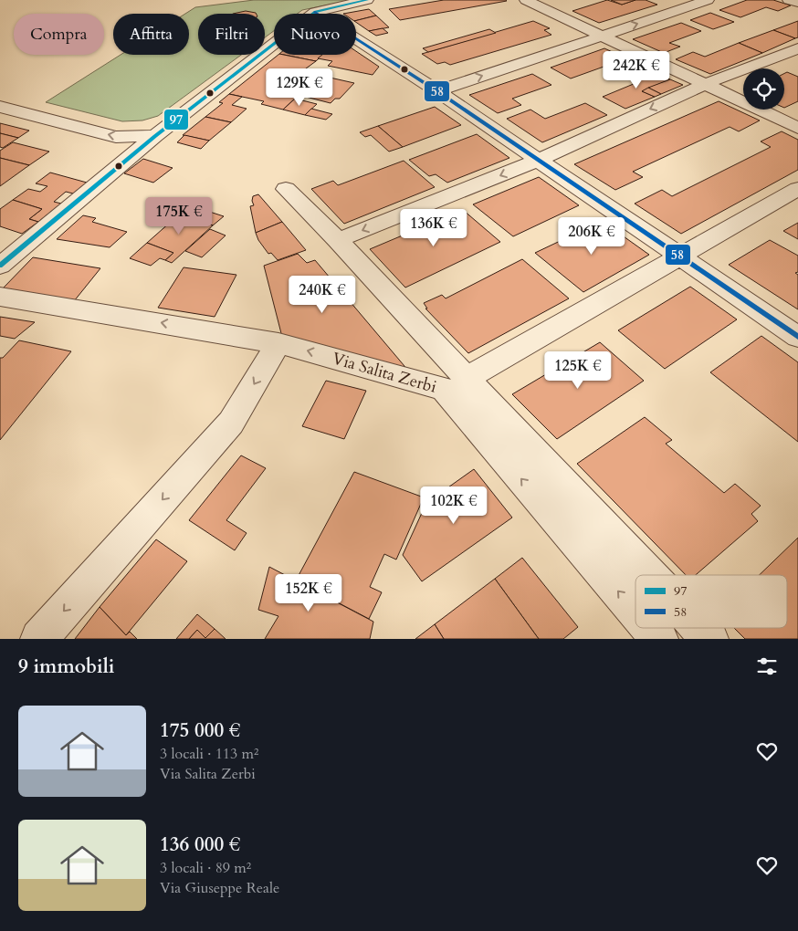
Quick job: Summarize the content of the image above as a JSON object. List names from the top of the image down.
{
  "streets": {
    "street": ["Via Salita Zerbi"]
  },
  "lines": ["transit line 97", "transit line 58"],
  "legend": ["97", "58"],
  "page": {
    "chip": [
      "Compra",
      "Affitta",
      "Filtri",
      "Nuovo"
    ],
    "price": [
      "242K €",
      "129K €",
      "175K €",
      "136K €",
      "206K €",
      "240K €",
      "125K €",
      "102K €",
      "152K €"
    ],
    "heading": "9 immobili",
    "list": [
      {
        "name": "175 000 €",
        "note": "3 locali · 113 m² · Via Salita Zerbi"
      },
      {
        "name": "136 000 €",
        "note": "3 locali · 89 m² · Via Giuseppe Reale"
      }
    ]
  }
}
